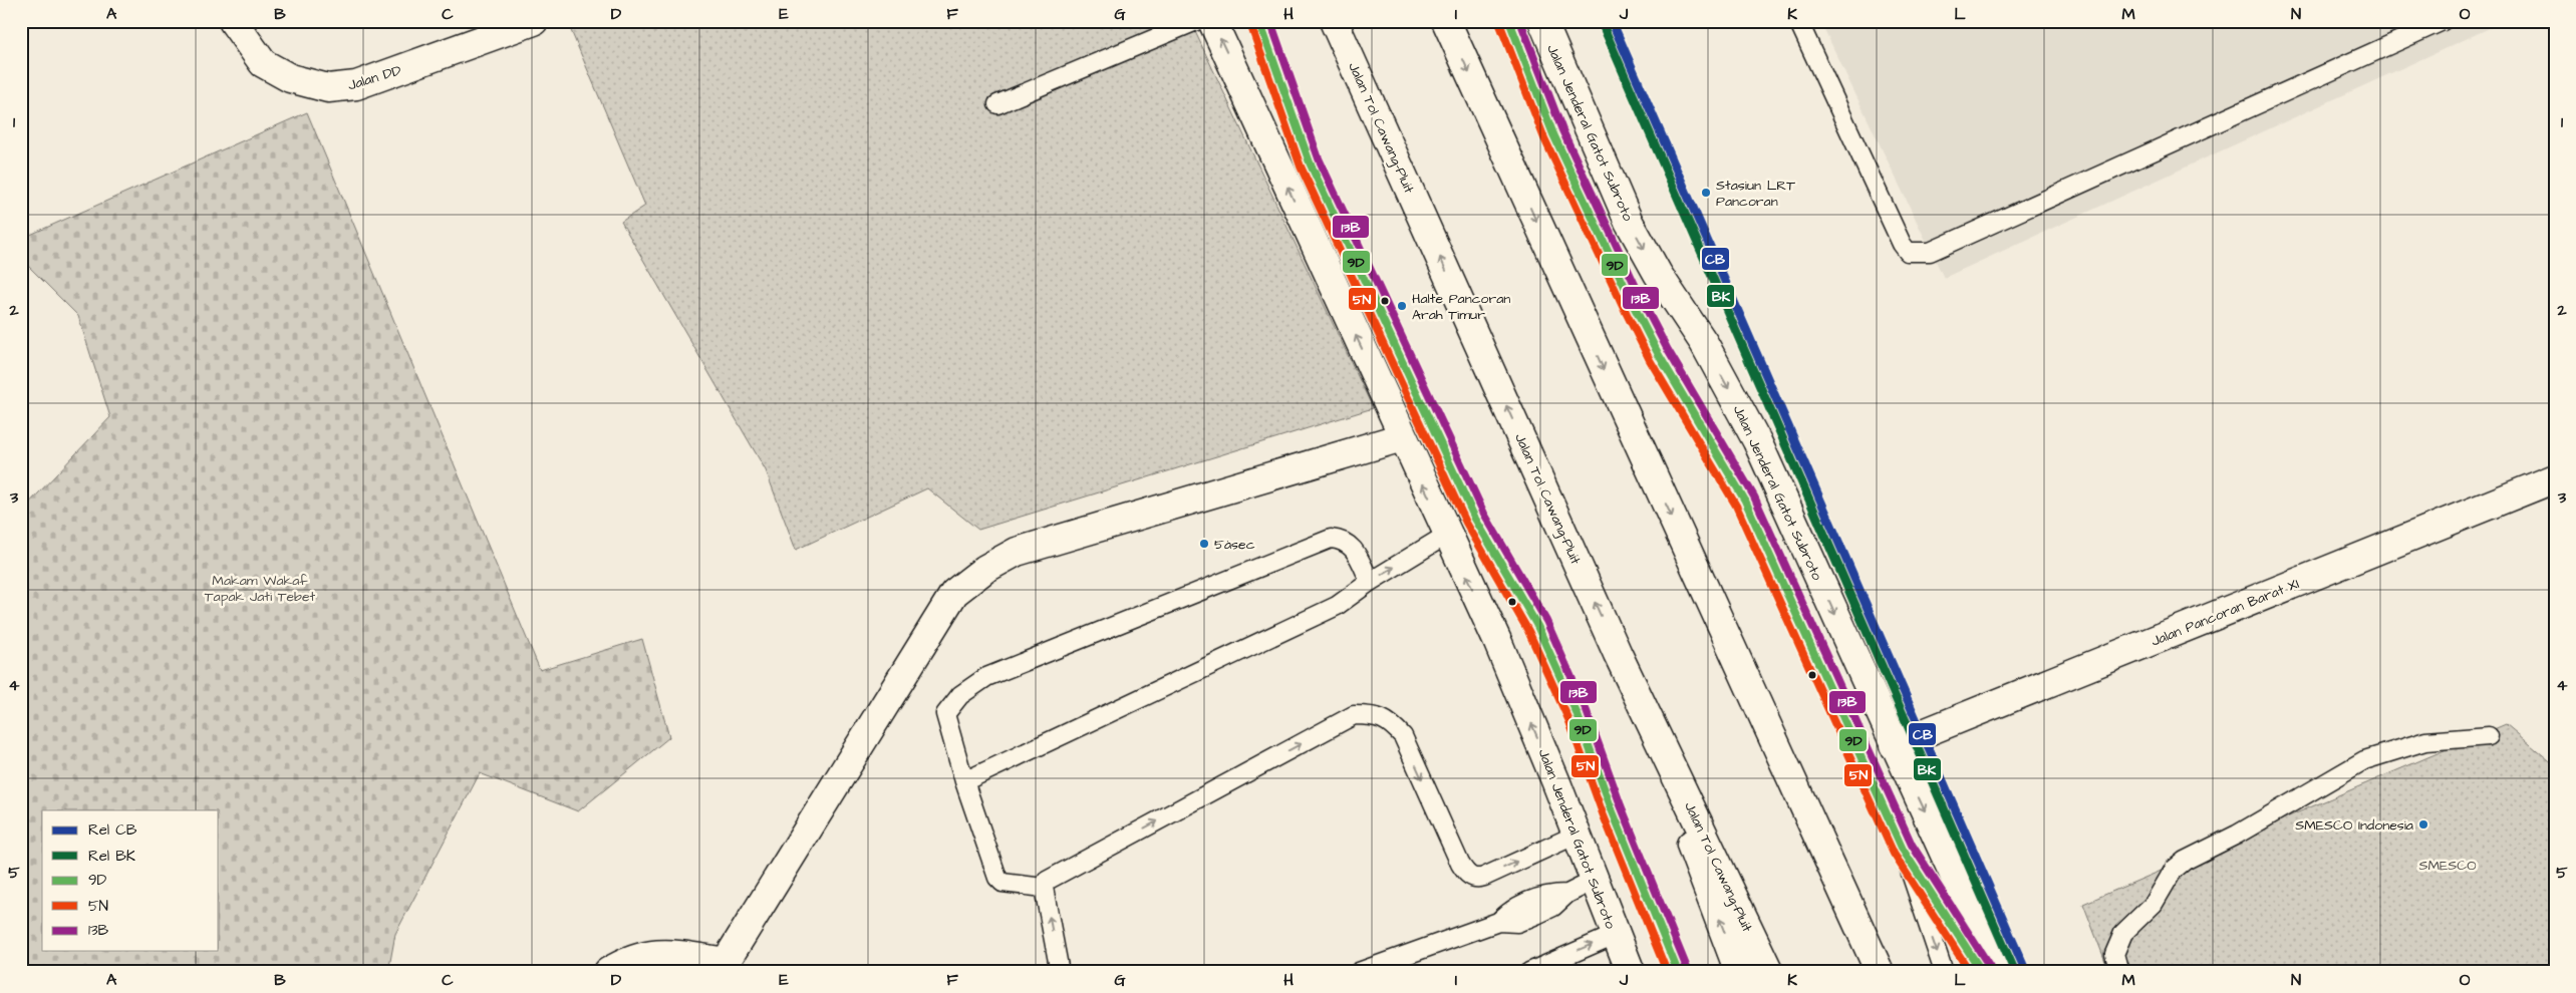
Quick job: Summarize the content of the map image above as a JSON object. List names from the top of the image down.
{
  "streets": {
    "main road": [
      "Jalan DD",
      "Jalan Tol Cawang–Pluit",
      "Jalan Jenderal Gatot Subroto",
      "Jalan Pancoran Barat XI"
    ]
  },
  "crossings": [
    ["Jalan Jenderal Gatot Subroto", "Jalan Pancoran Barat XI"]
  ],
  "parks": ["Makam Wakaf Tapak Jati Tebet", "SMESCO"],
  "places": [
    "Stasiun LRT Pancoran",
    "Halte Pancoran Arah Timur",
    "5àsec",
    "SMESCO Indonesia"
  ],
  "lines": [
    "rail line CB",
    "transit line 9D",
    "transit line 13B",
    "transit line 5N",
    "rail line BK"
  ],
  "legend": [
    "Rel CB",
    "Rel BK",
    "9D",
    "5N",
    "13B"
  ],
  "grid": {
    "columns": [
      "A",
      "B",
      "C",
      "D",
      "E",
      "F",
      "G",
      "H",
      "I",
      "J",
      "K",
      "L",
      "M",
      "N",
      "O"
    ],
    "rows": [
      "1",
      "2",
      "3",
      "4",
      "5"
    ]
  }
}
